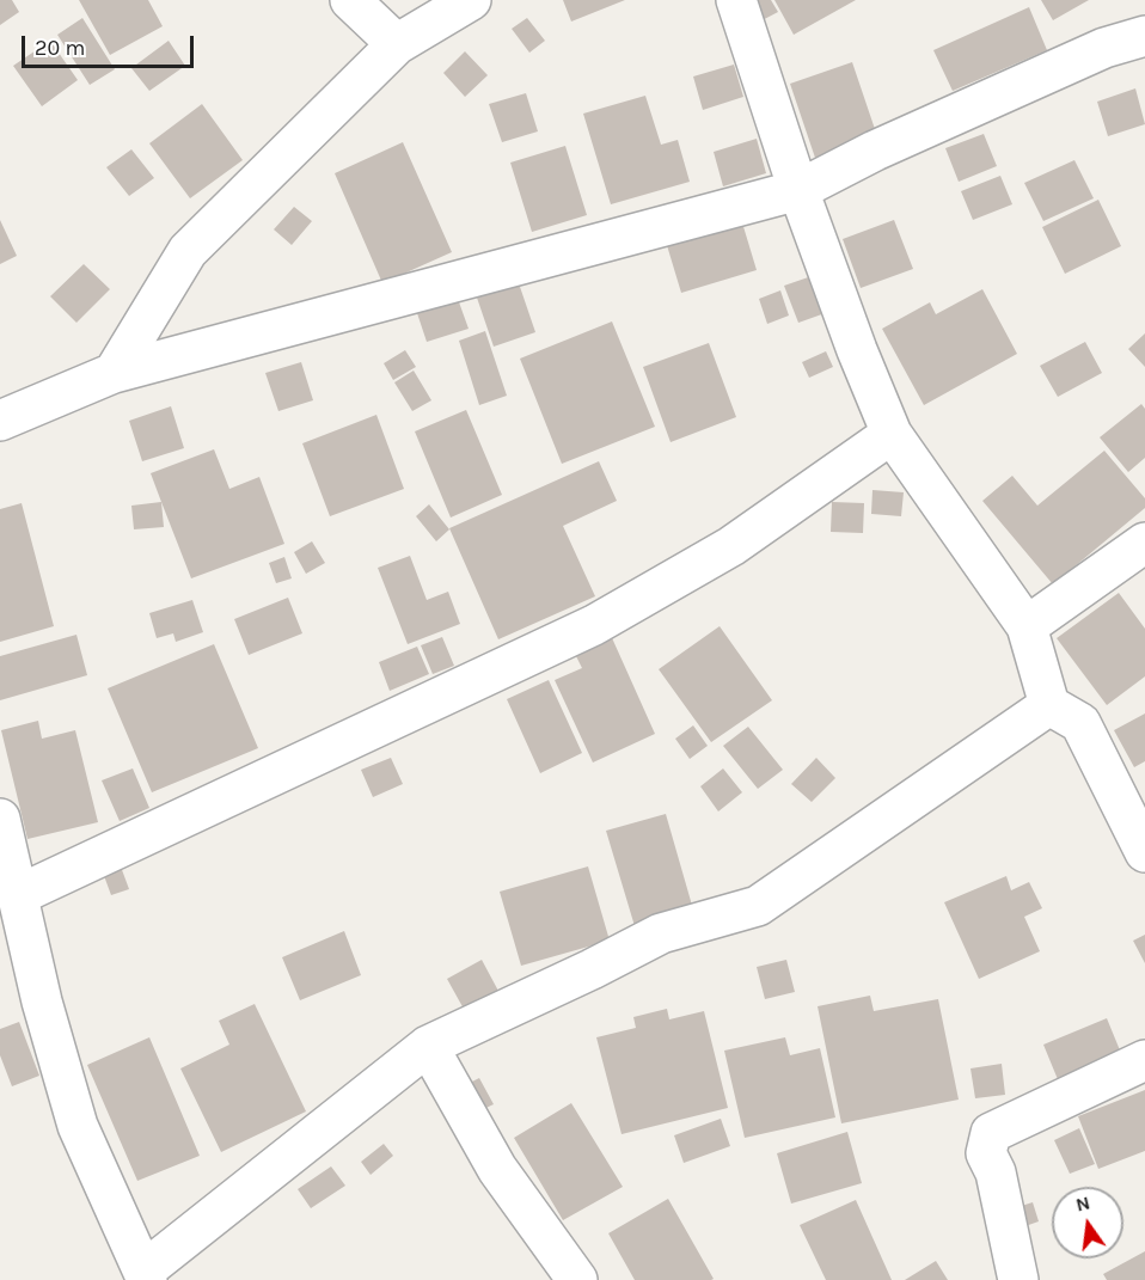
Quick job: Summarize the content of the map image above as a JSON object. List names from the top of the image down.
{
  "scale_bar": "20 m",
  "north": "top"
}
